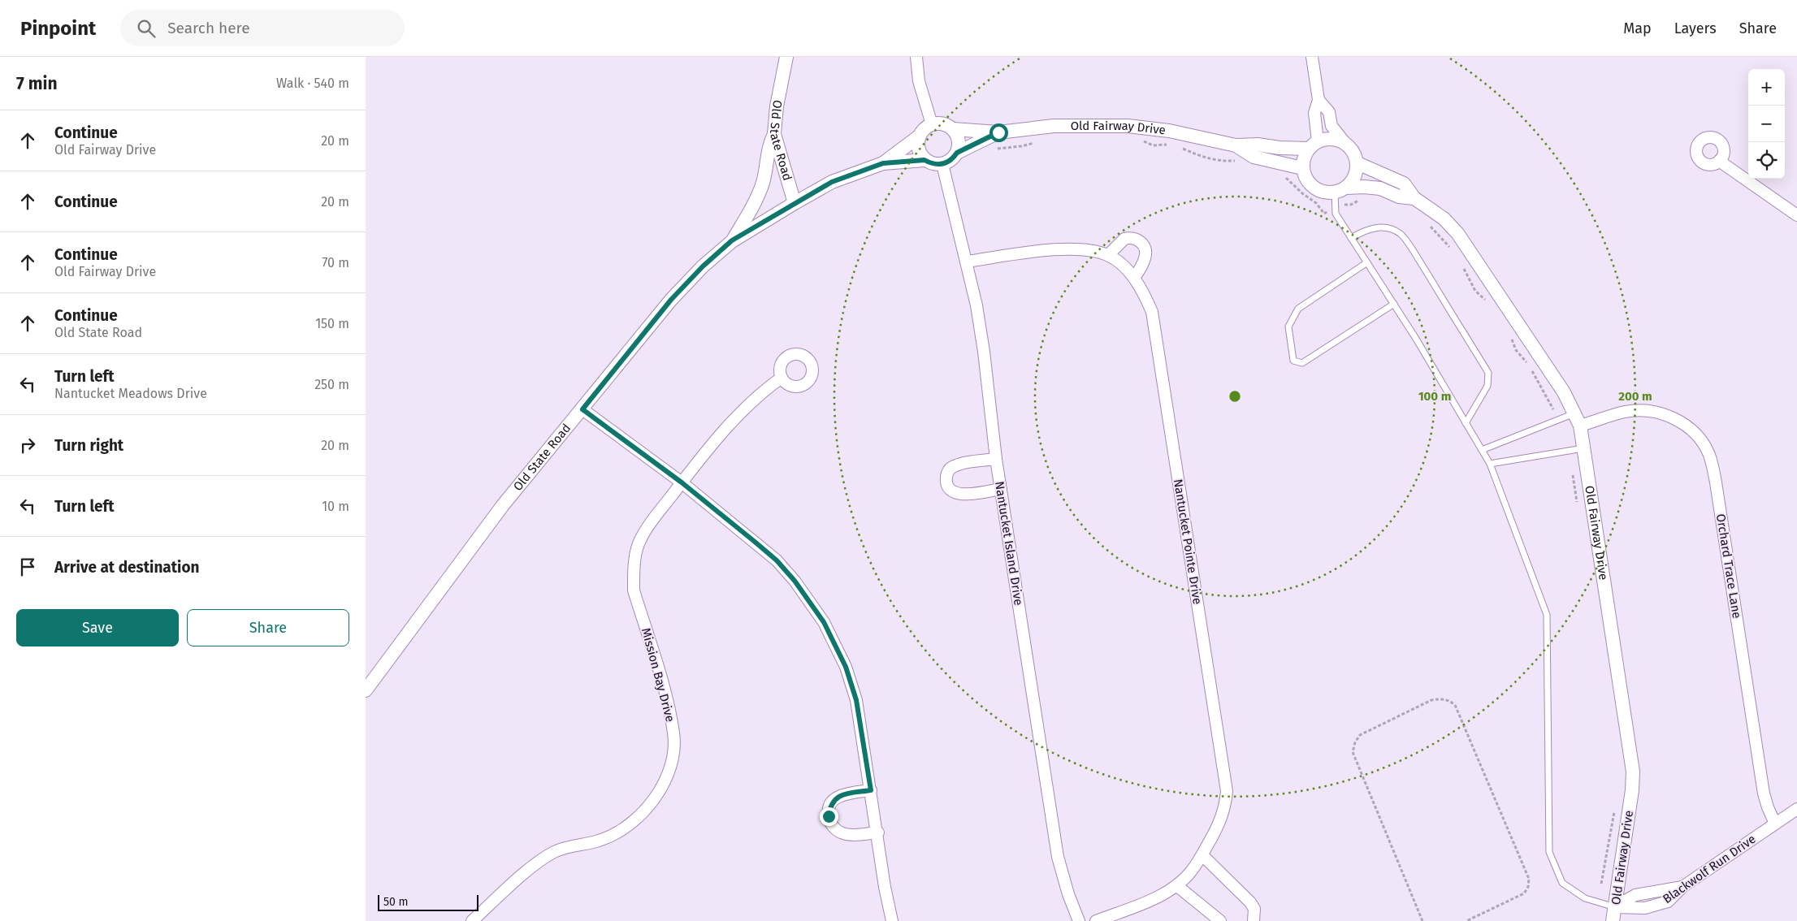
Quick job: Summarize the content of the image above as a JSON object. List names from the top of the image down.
{
  "streets": {
    "street": [
      "Old Fairway Drive",
      "Old State Road",
      "Nantucket Pointe Drive",
      "Nantucket Island Drive",
      "Orchard Trace Lane",
      "Mission Bay Drive",
      "Blackwolf Run Drive"
    ]
  },
  "crossings": [
    ["Old Fairway Drive", "Nantucket Island Drive"],
    ["Old Fairway Drive", "Orchard Trace Lane"],
    ["Old Fairway Drive", "Blackwolf Run Drive"],
    ["Nantucket Pointe Drive", "Nantucket Island Drive"],
    ["Orchard Trace Lane", "Blackwolf Run Drive"]
  ],
  "scale_bar": "50 m",
  "page": {
    "header": "Pinpoint",
    "search": "Search here",
    "nav": ["Map", "Layers", "Share"],
    "heading": ["7 min", "Walk · 540 m"],
    "map_buttons": ["+", "−"],
    "list": [
      ["Continue", "Old Fairway Drive", "20 m"],
      ["Continue", "20 m"],
      ["Continue", "Old Fairway Drive", "70 m"],
      ["Continue", "Old State Road", "150 m"],
      ["Turn left", "Nantucket Meadows Drive", "250 m"],
      ["Turn right", "20 m"],
      ["Turn left", "10 m"],
      "Arrive at destination"
    ],
    "buttons": ["Save", "Share"],
    "scale": "50 m"
  },
  "rings": ["100 m", "200 m"]
}
